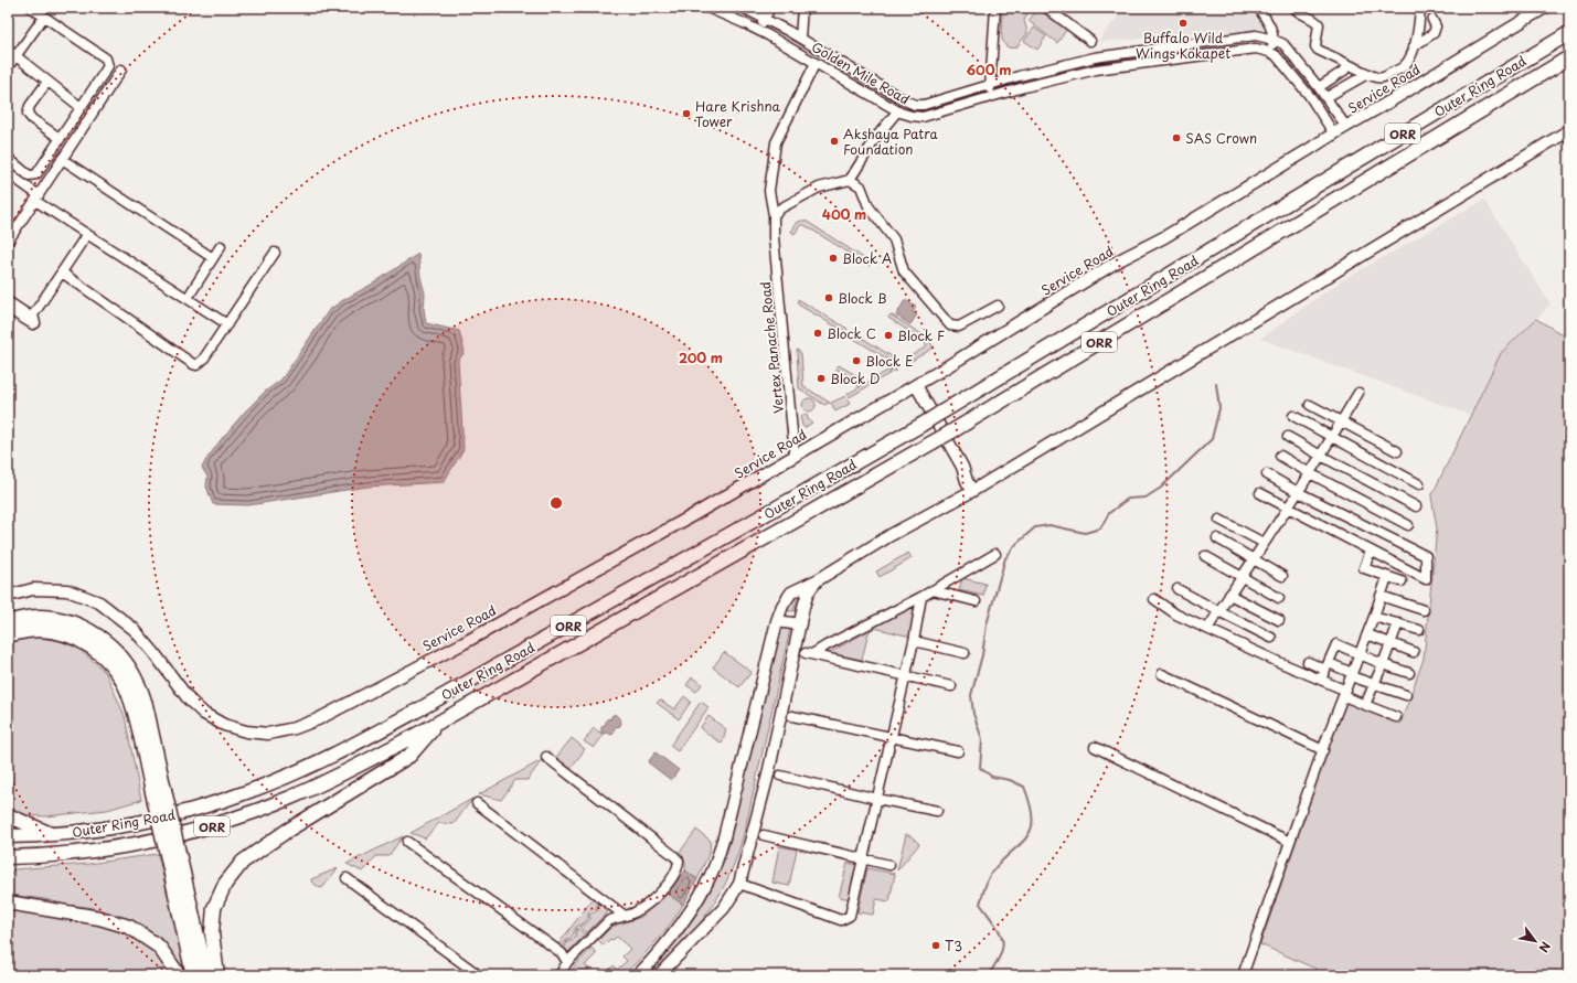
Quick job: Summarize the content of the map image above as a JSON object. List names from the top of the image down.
{
  "streets": {
    "highway": ["Outer Ring Road", "ORR"],
    "main road": ["Service Road"],
    "street": ["Golden Mile Road", "Vertex Panache Road"]
  },
  "crossings": [
    ["Golden Mile Road", "Service Road"],
    ["Golden Mile Road", "Vertex Panache Road"],
    ["Service Road", "Vertex Panache Road"]
  ],
  "places": [
    "Buffalo Wild Wings Kokapet",
    "Hare Krishna Tower",
    "SAS Crown",
    "Akshaya Patra Foundation",
    "Block A",
    "Block B",
    "Block C",
    "Block F",
    "Block E",
    "Block D",
    "T3"
  ],
  "north": "bottom right",
  "rings": ["600 m", "400 m", "200 m"]
}
